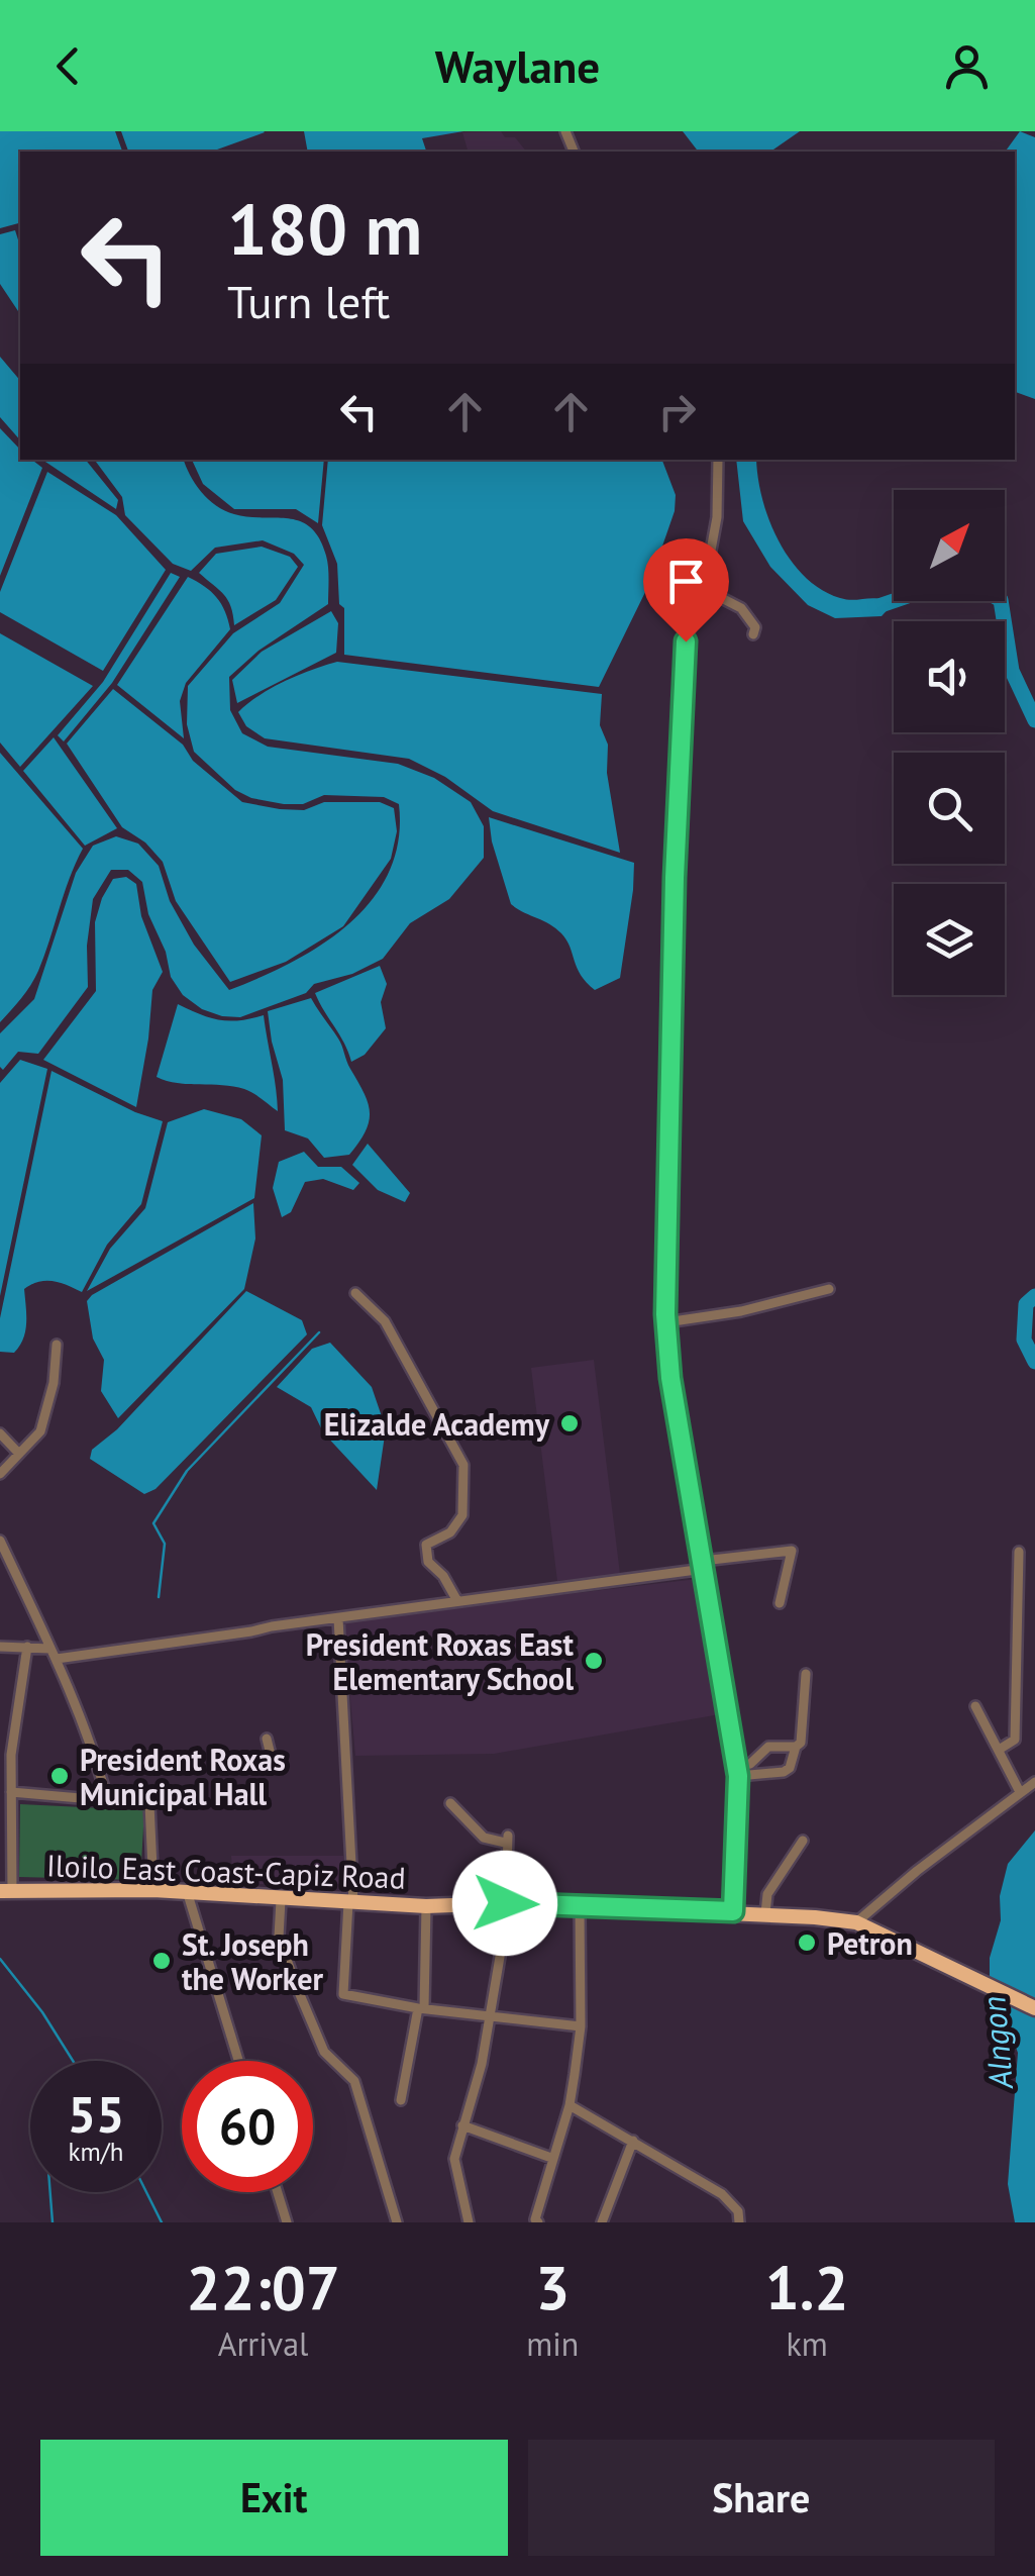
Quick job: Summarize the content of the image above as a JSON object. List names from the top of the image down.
{
  "streets": {
    "main road": ["Iloilo East Coast-Capiz Road"]
  },
  "water": ["Alngon"],
  "places": [
    "Elizalde Academy",
    "President Roxas East Elementary School",
    "President Roxas Municipal Hall",
    "Petron",
    "St. Joseph the Worker"
  ],
  "north": "top right",
  "page": {
    "header": "Waylane",
    "turn": ["180 m", "Turn left"],
    "speed": "55 km/h",
    "limit": "60",
    "eta": [
      "22:07",
      "Arrival",
      "3",
      "min",
      "1.2",
      "km"
    ],
    "buttons": ["Exit", "Share"]
  }
}
